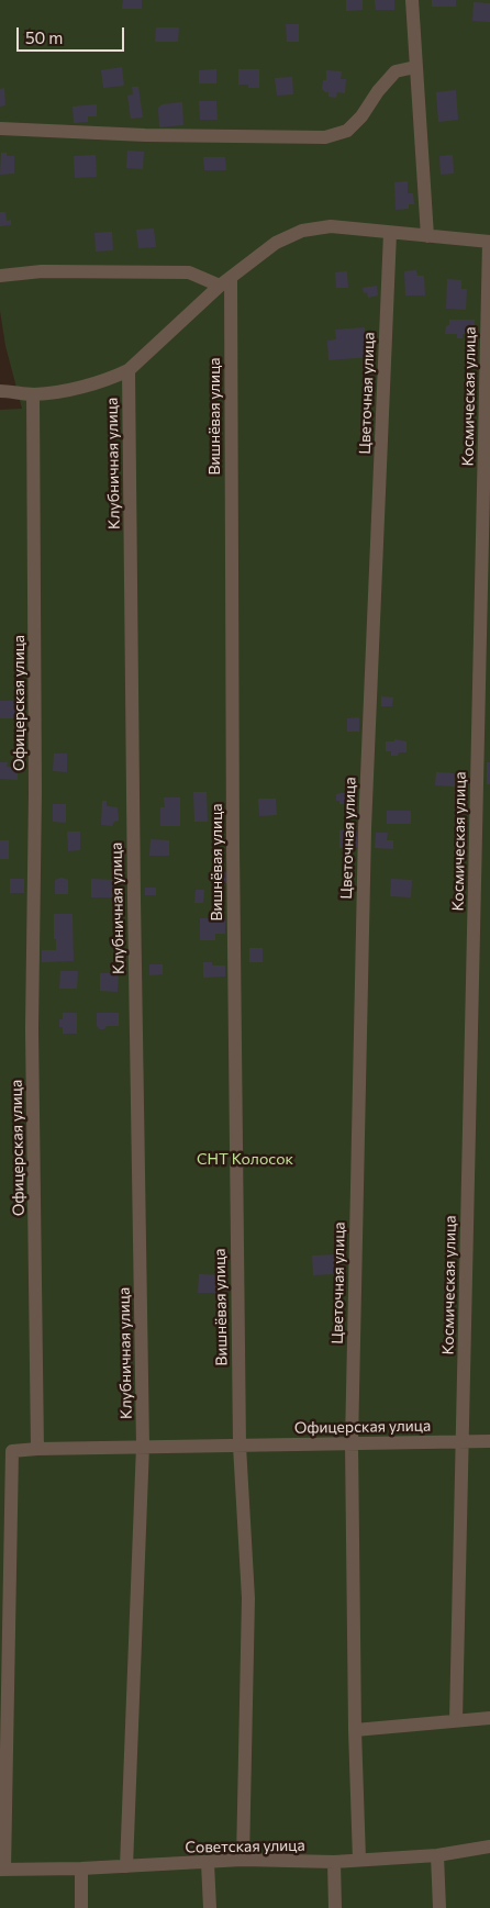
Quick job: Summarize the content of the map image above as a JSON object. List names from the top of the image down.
{
  "streets": {
    "street": [
      "Цветочная улица",
      "Космическая улица",
      "Вишнёвая улица",
      "Клубничная улица",
      "Офицерская улица",
      "Советская улица"
    ]
  },
  "crossings": [
    ["Цветочная улица", "Офицерская улица"],
    ["Цветочная улица", "Советская улица"],
    ["Космическая улица", "Офицерская улица"],
    ["Вишнёвая улица", "Офицерская улица"],
    ["Вишнёвая улица", "Советская улица"],
    ["Клубничная улица", "Офицерская улица"],
    ["Клубничная улица", "Советская улица"]
  ],
  "parks": ["СНТ Колосок"],
  "scale_bar": "50 m"
}
